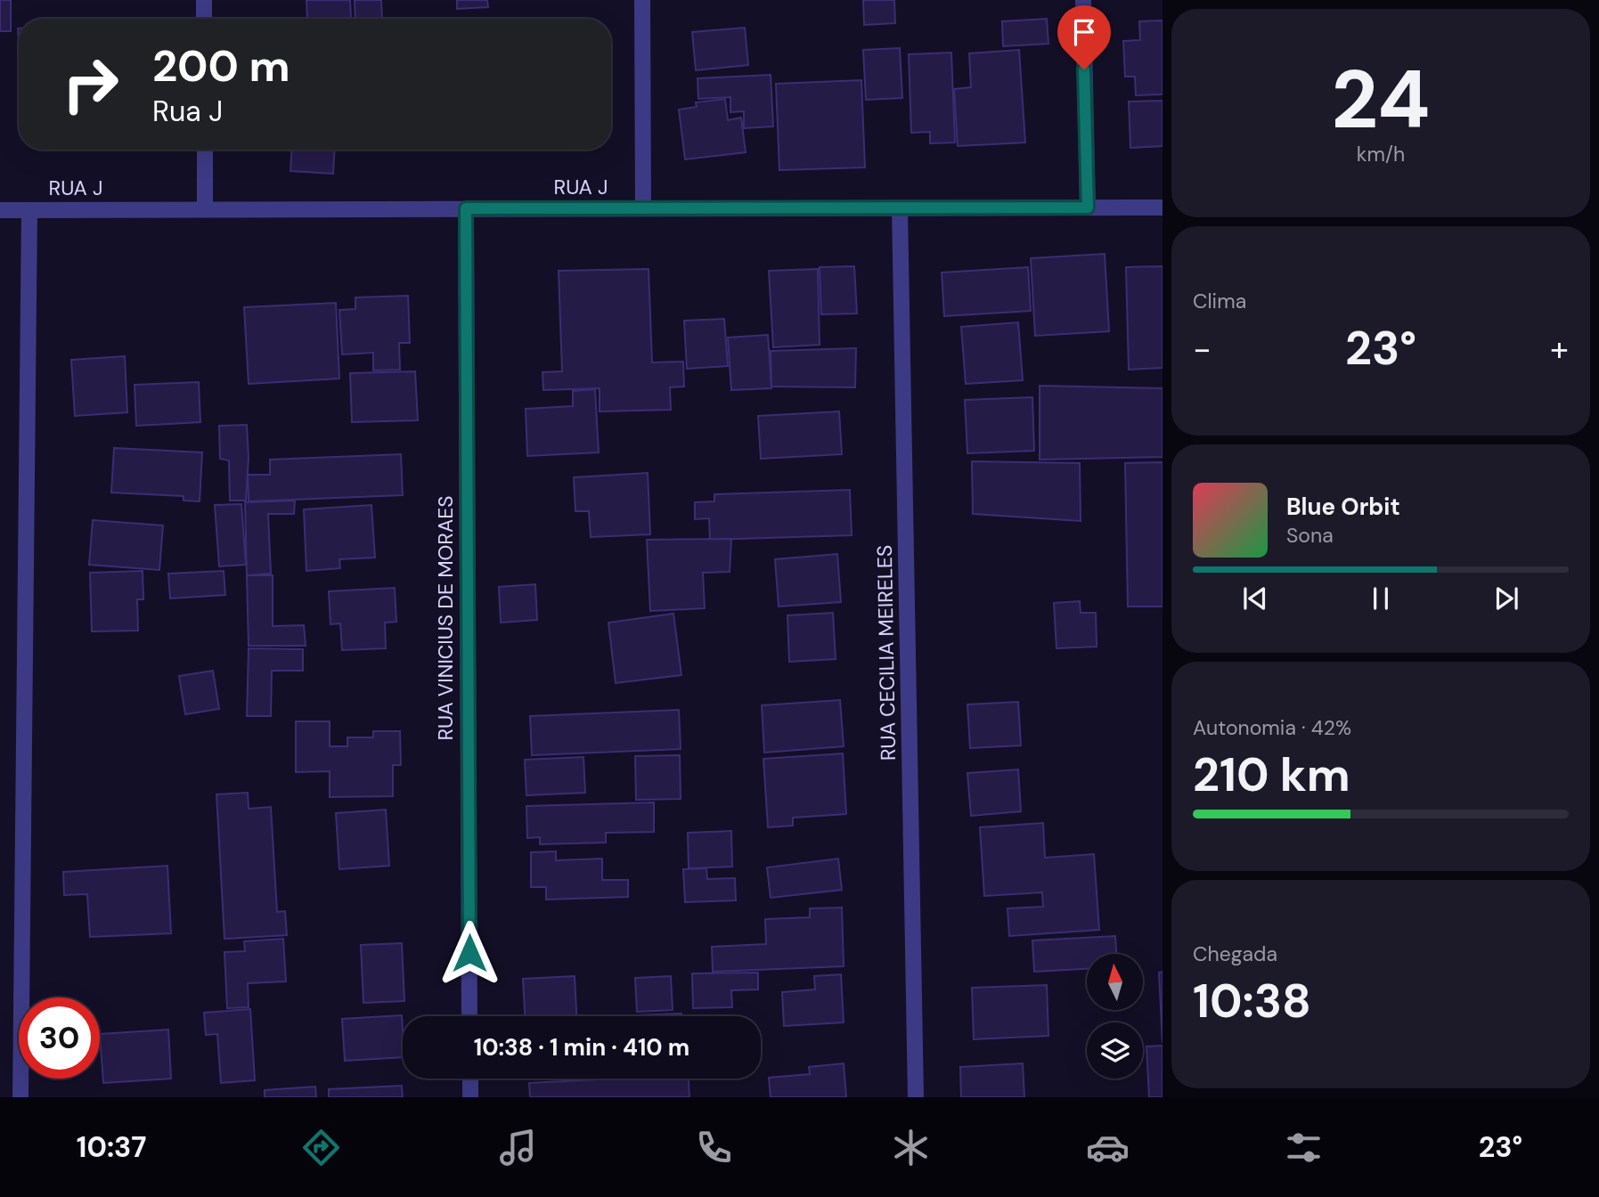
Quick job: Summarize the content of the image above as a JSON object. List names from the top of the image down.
{
  "streets": {
    "street": ["RUA J", "RUA VINICIUS DE MORAES", "RUA CECILIA MEIRELES"]
  },
  "crossings": [
    ["RUA J", "RUA VINICIUS DE MORAES"],
    ["RUA J", "RUA CECILIA MEIRELES"]
  ],
  "north": "top",
  "page": {
    "tile": [
      ["24", "km/h"],
      "Clima",
      ["Autonomia · 42%", "210 km"],
      ["Chegada", "10:38"]
    ],
    "turn": ["200 m", "Rua J"],
    "heat": ["−", "23°", "+"],
    "song": ["Blue Orbit", "Sona"],
    "limit": "30",
    "trip": "10:38 · 1 min · 410 m",
    "tabs": ["10:37", "23°"]
  }
}
